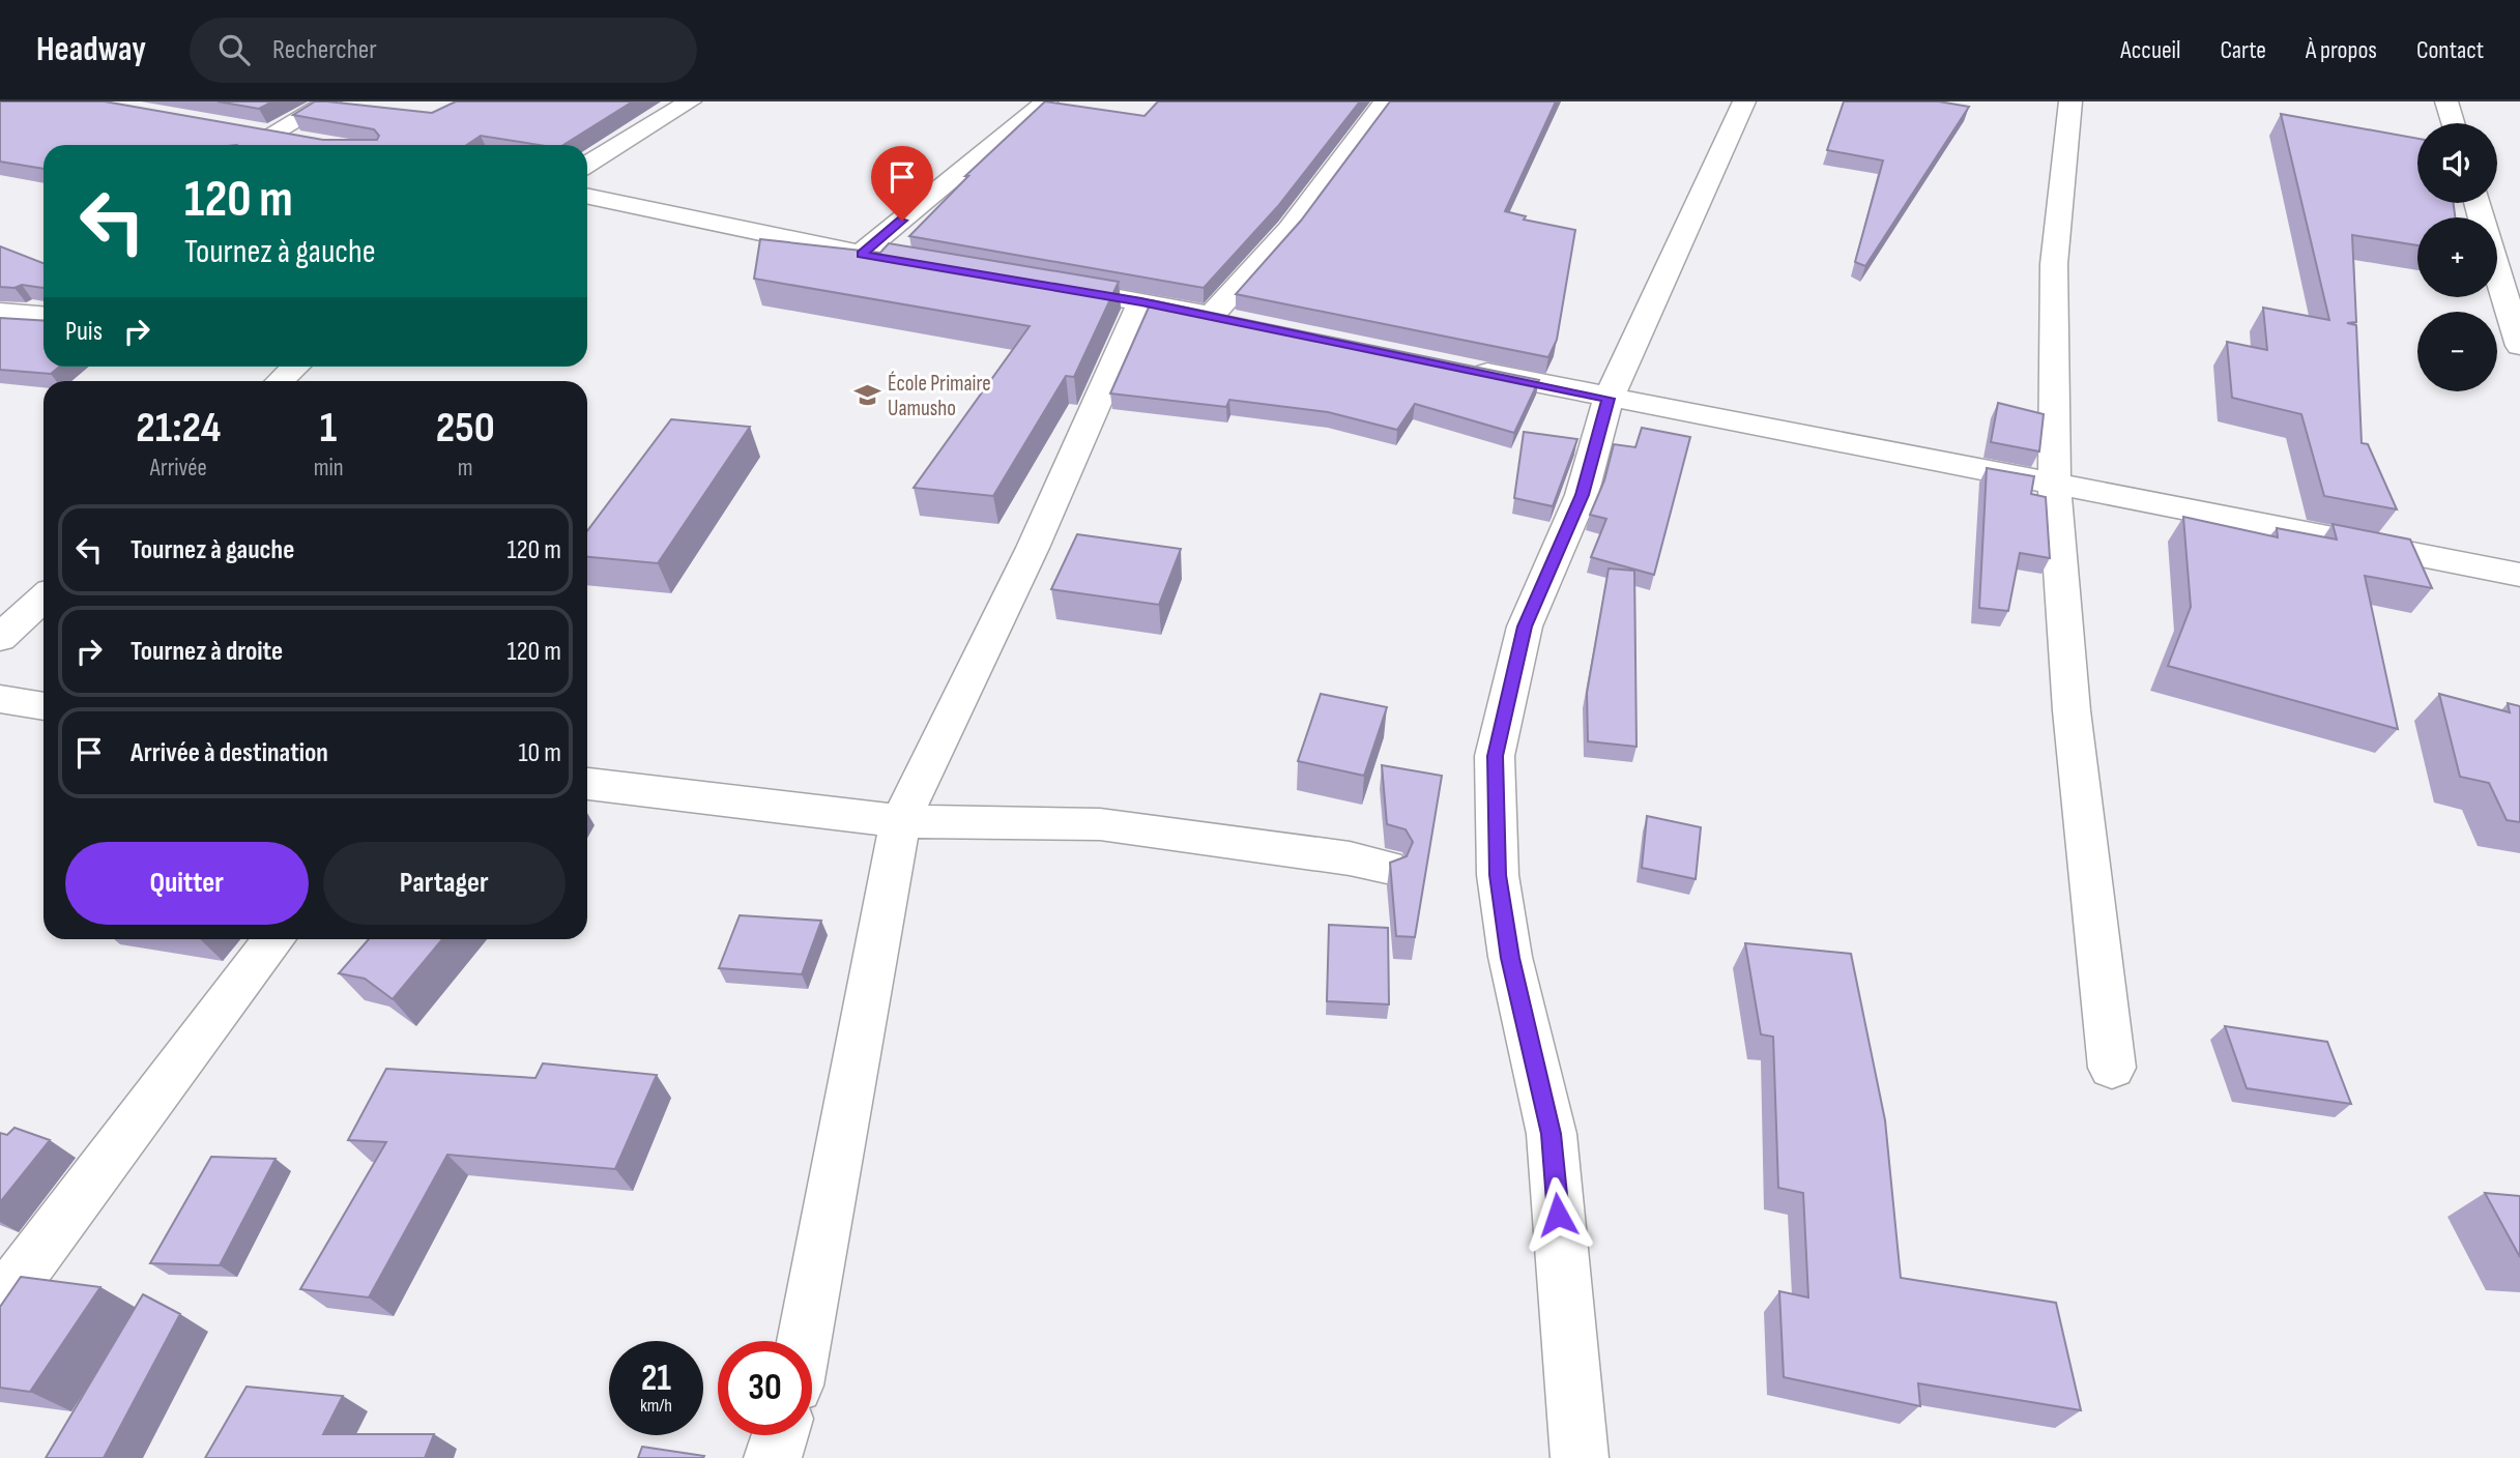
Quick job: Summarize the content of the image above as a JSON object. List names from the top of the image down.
{
  "places": {
    "school or university": ["École Primaire Uamusho"]
  },
  "page": {
    "header": "Headway",
    "search": "Rechercher",
    "nav": [
      "Accueil",
      "Carte",
      "À propos",
      "Contact"
    ],
    "map_buttons": ["+", "−"],
    "turn": ["120 m", "Tournez à gauche"],
    "then": "Puis",
    "eta": [
      "21:24",
      "Arrivée",
      "1",
      "min",
      "250",
      "m"
    ],
    "list": [
      {
        "name": "Tournez à gauche",
        "value": "120 m"
      },
      {
        "name": "Tournez à droite",
        "value": "120 m"
      },
      {
        "name": "Arrivée à destination",
        "value": "10 m"
      }
    ],
    "buttons": ["Quitter", "Partager"],
    "speed": "21 km/h",
    "limit": "30"
  }
}
